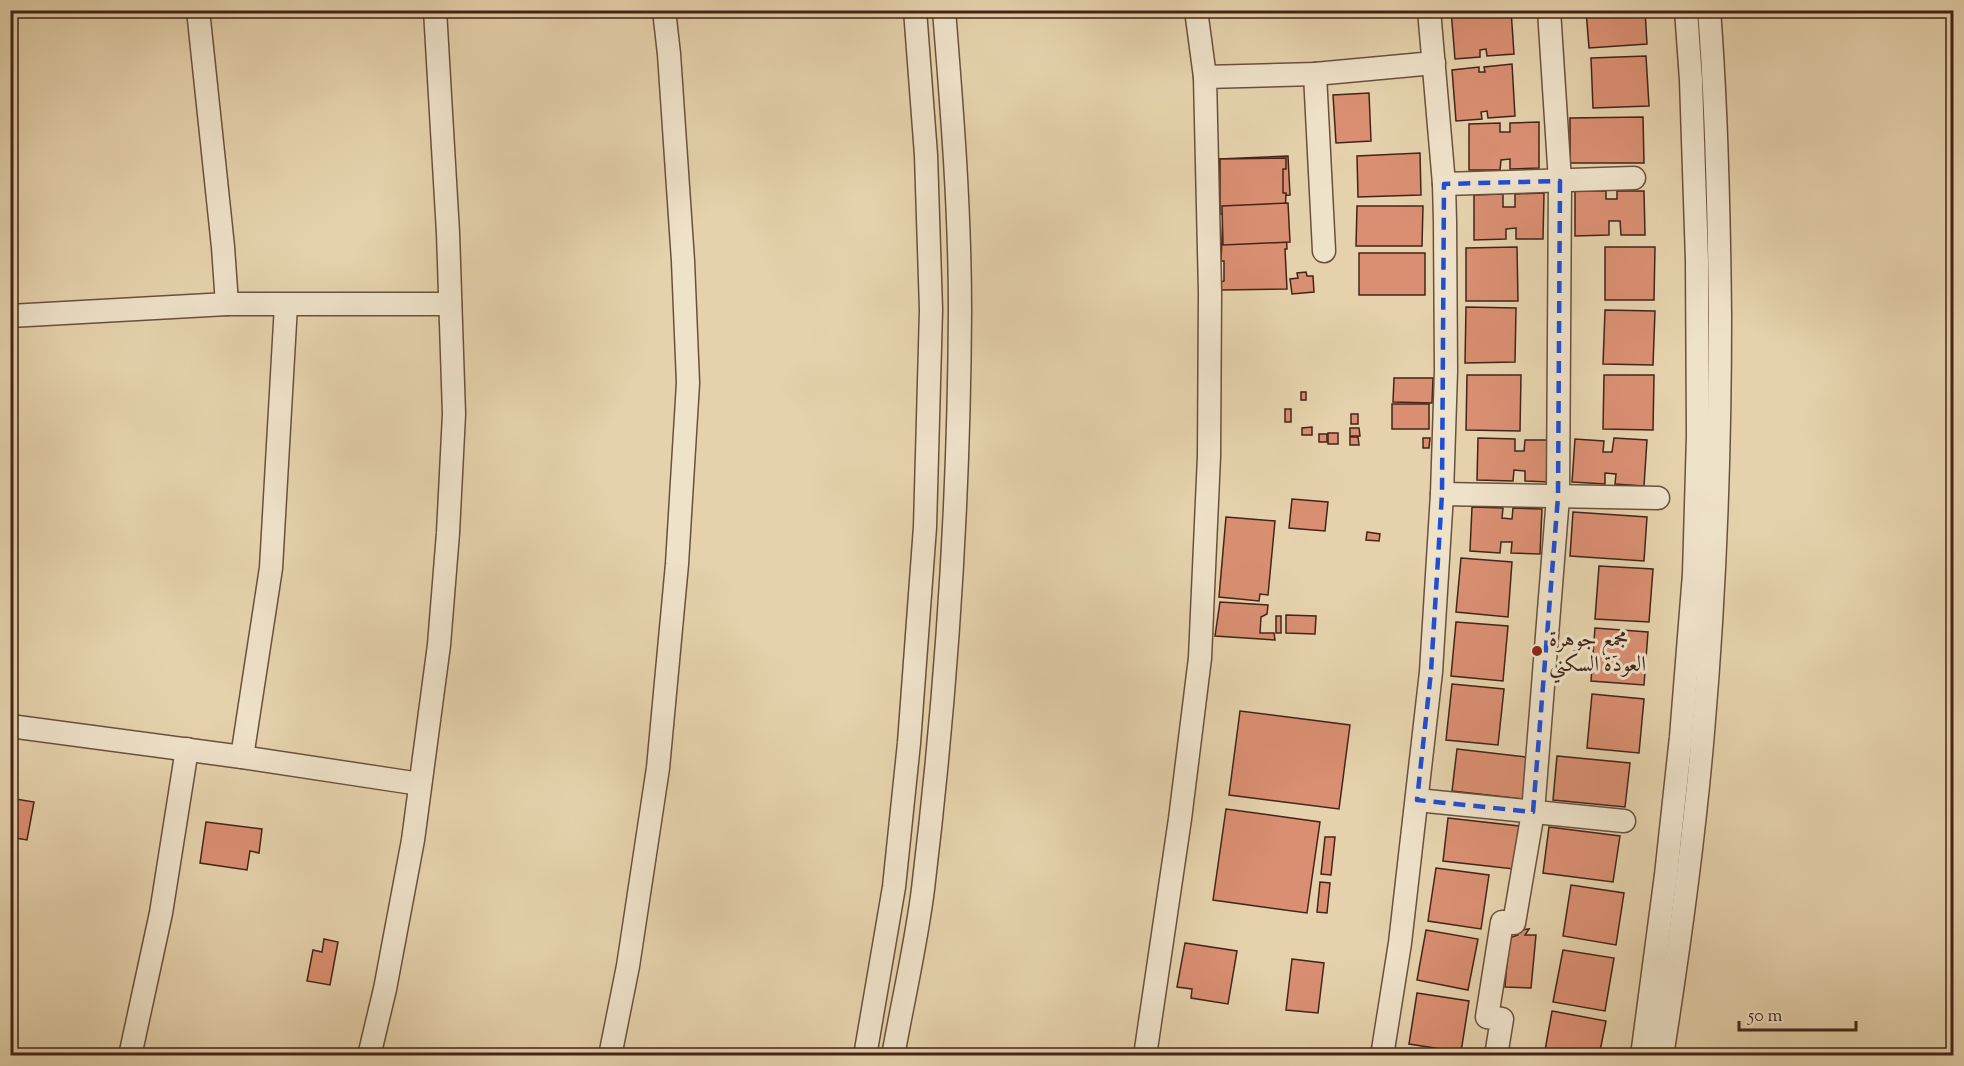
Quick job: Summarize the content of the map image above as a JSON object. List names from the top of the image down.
{
  "places": ["مجمع جوهرة العودة السكني"],
  "scale_bar": "50 m"
}
